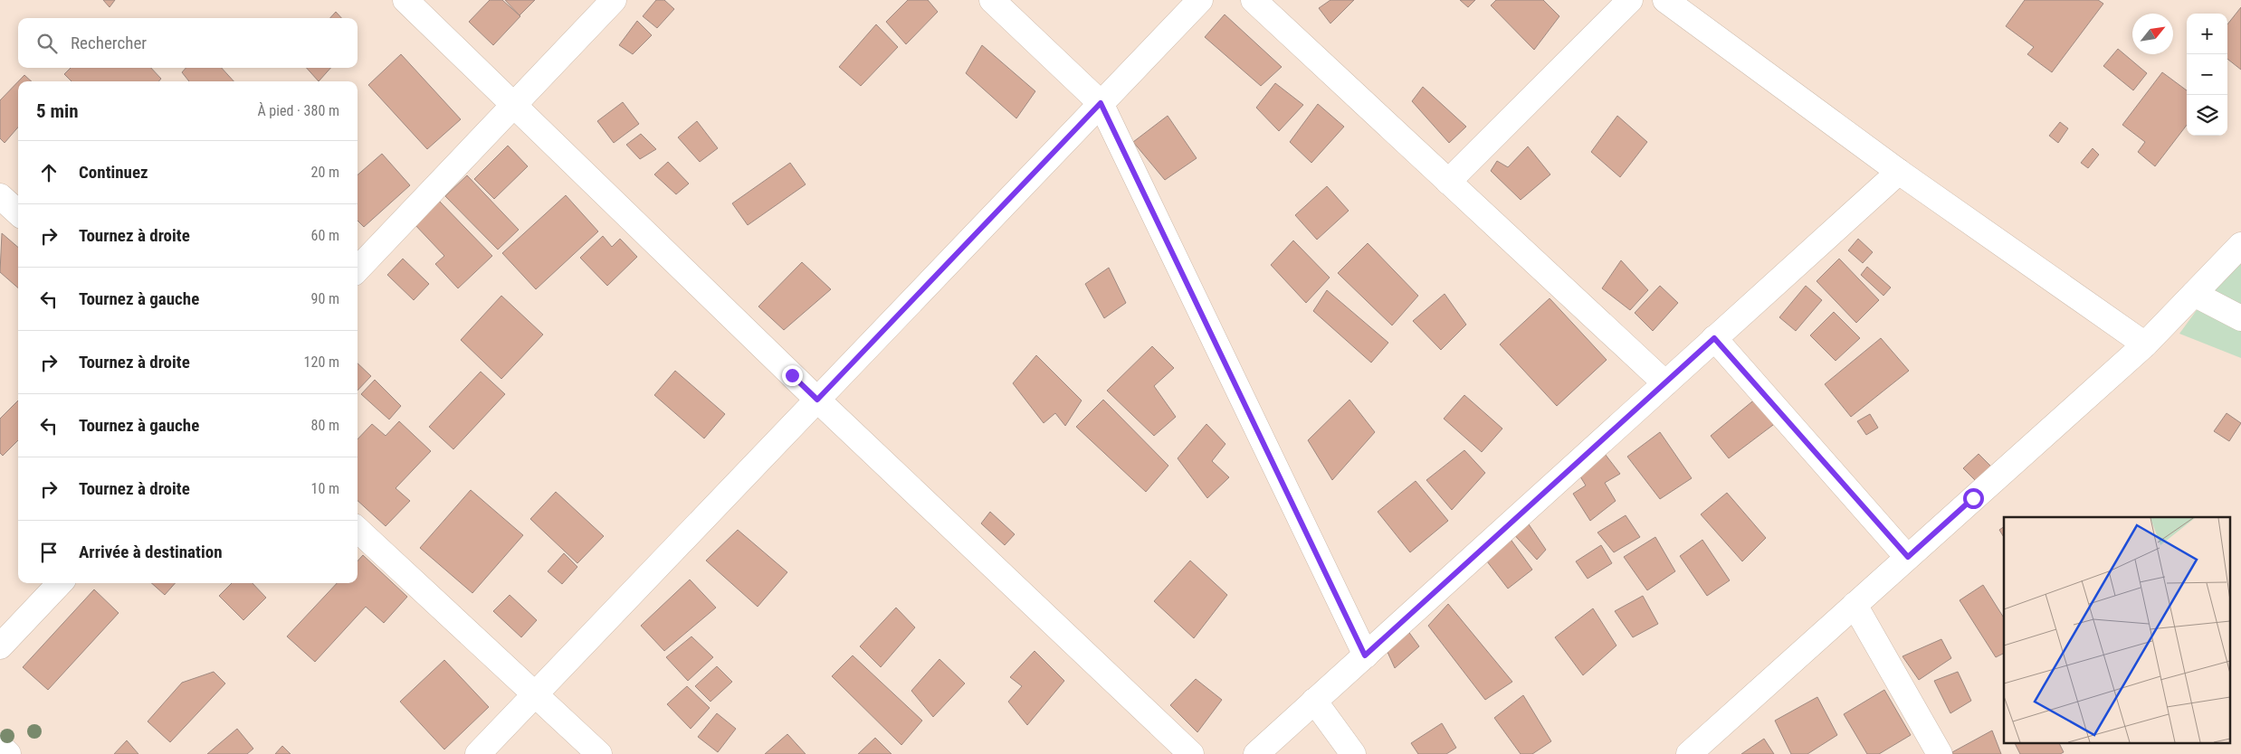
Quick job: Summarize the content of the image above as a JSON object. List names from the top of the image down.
{
  "north": "top right",
  "page": {
    "map_buttons": ["+", "−"],
    "search": "Rechercher",
    "heading": ["5 min", "À pied · 380 m"],
    "list": [
      ["Continuez", "20 m"],
      ["Tournez à droite", "60 m"],
      ["Tournez à gauche", "90 m"],
      ["Tournez à droite", "120 m"],
      ["Tournez à gauche", "80 m"],
      ["Tournez à droite", "10 m"],
      "Arrivée à destination"
    ]
  }
}
